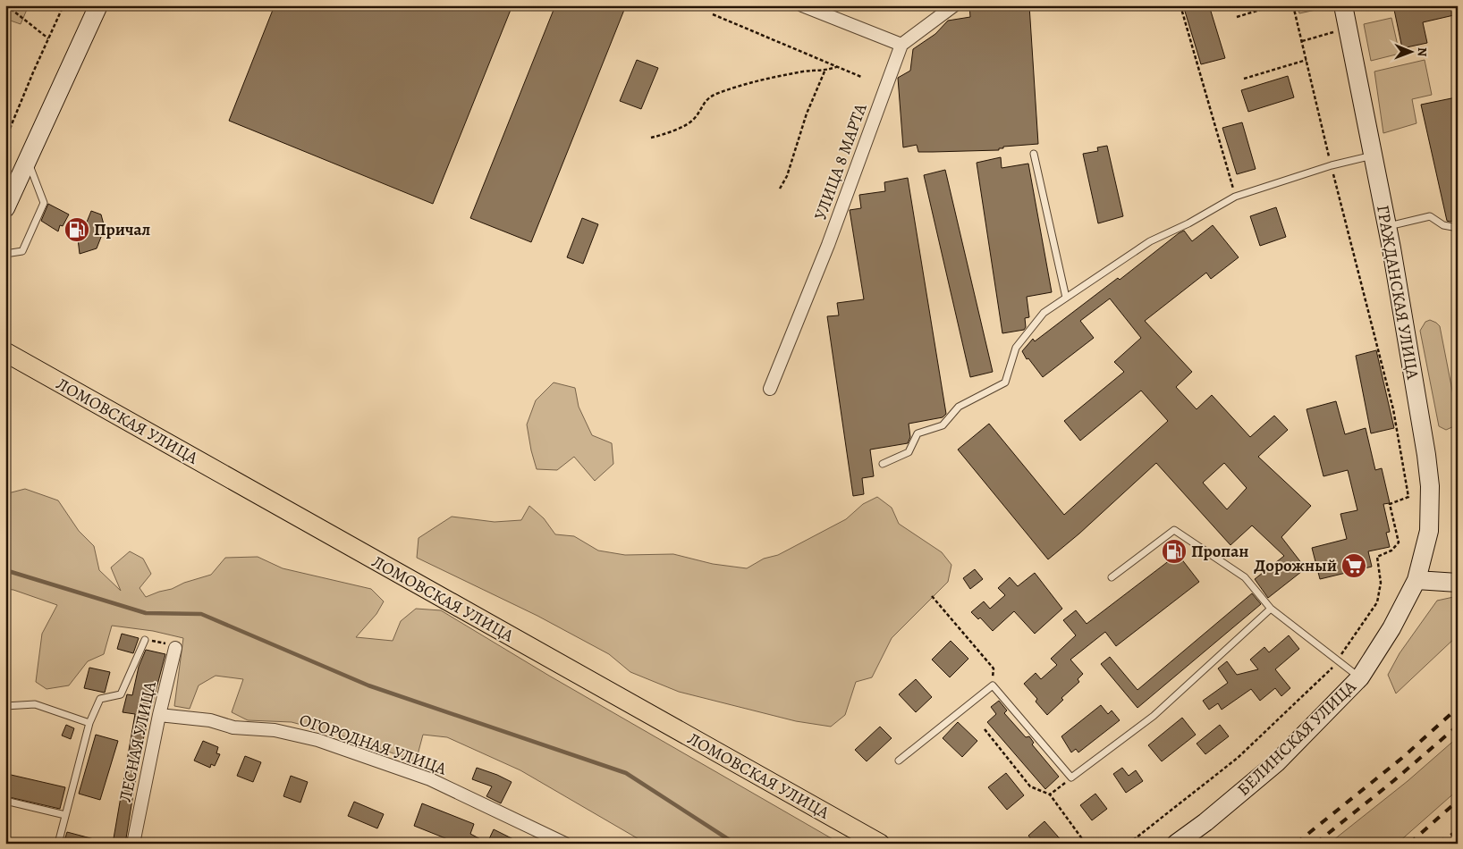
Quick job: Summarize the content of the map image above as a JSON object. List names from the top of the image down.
{
  "streets": {
    "main road": ["ГРАЖДАНСКАЯ УЛИЦА", "ЛОМОВСКАЯ УЛИЦА", "БЕЛИНСКАЯ УЛИЦА"],
    "street": ["УЛИЦА 8 МАРТА", "ЛЕСНАЯ УЛИЦА", "ОГОРОДНАЯ УЛИЦА"]
  },
  "crossings": [
    ["ГРАЖДАНСКАЯ УЛИЦА", "БЕЛИНСКАЯ УЛИЦА"],
    ["ЛЕСНАЯ УЛИЦА", "ОГОРОДНАЯ УЛИЦА"]
  ],
  "places": {
    "fuel station": ["Причал", "Пропан"],
    "supermarket": ["Дорожный"]
  },
  "north": "right"
}
